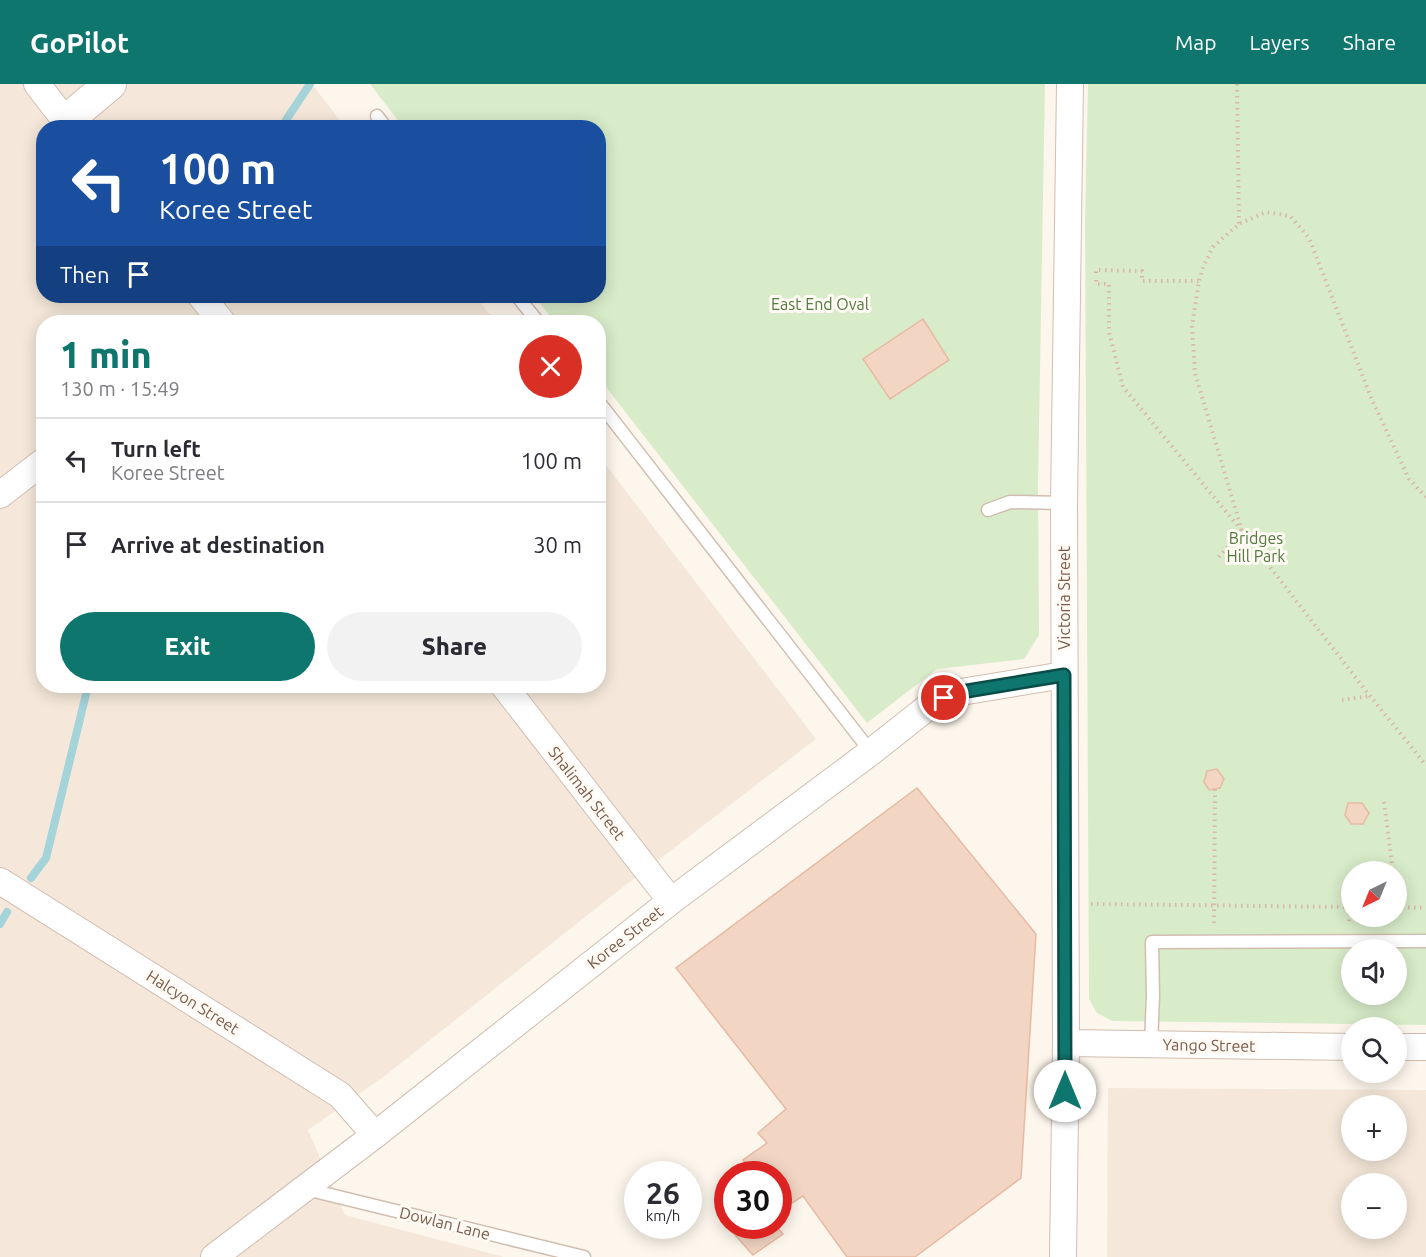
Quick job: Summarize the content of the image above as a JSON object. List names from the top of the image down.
{
  "streets": {
    "street": [
      "Victoria Street",
      "Shalimah Street",
      "Koree Street",
      "Halcyon Street",
      "Yango Street"
    ],
    "lane": ["Dowlan Lane"]
  },
  "crossings": [
    ["Victoria Street", "Koree Street"],
    ["Victoria Street", "Yango Street"],
    ["Shalimah Street", "Koree Street"],
    ["Koree Street", "Halcyon Street"],
    ["Koree Street", "Dowlan Lane"]
  ],
  "parks": ["East End Oval", "Bridges Hill Park"],
  "north": "bottom left",
  "page": {
    "header": "GoPilot",
    "nav": ["Map", "Layers", "Share"],
    "turn": ["100 m", "Koree Street"],
    "then": "Then",
    "heading": ["1 min", "130 m · 15:49"],
    "list": [
      {
        "name": "Turn left",
        "note": "Koree Street",
        "value": "100 m"
      },
      {
        "name": "Arrive at destination",
        "value": "30 m"
      }
    ],
    "buttons": ["Exit", "Share"],
    "map_buttons": ["+", "−"],
    "speed": "26 km/h",
    "limit": "30"
  }
}
